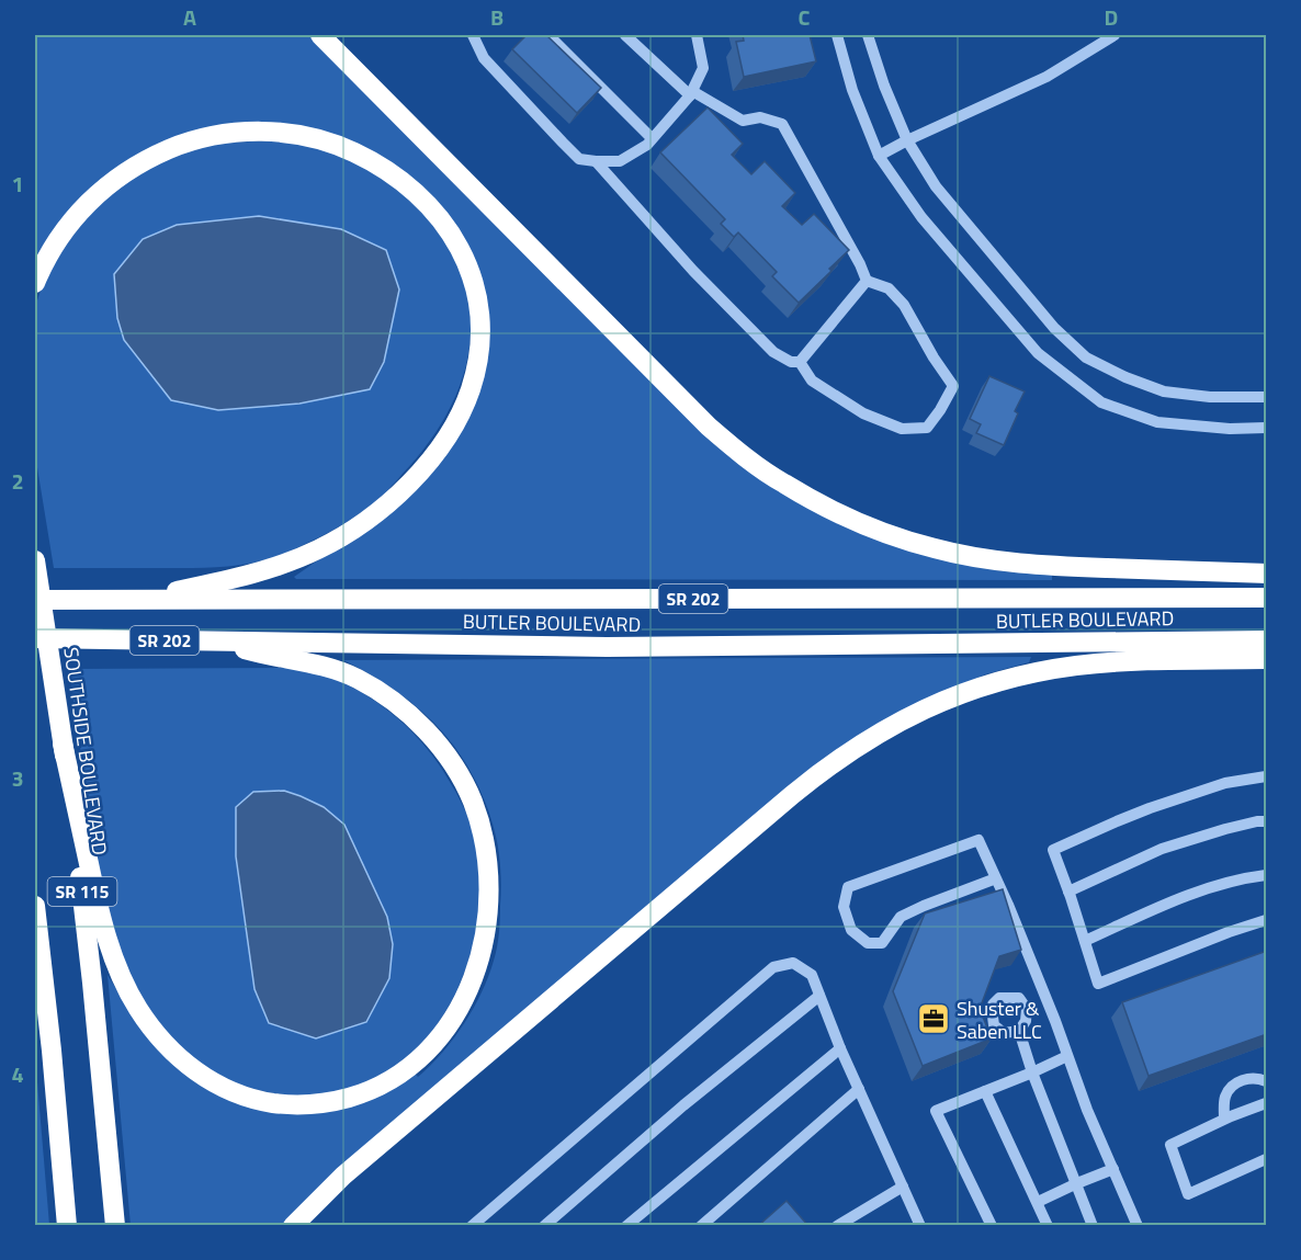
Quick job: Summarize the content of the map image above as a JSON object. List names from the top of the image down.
{
  "streets": {
    "highway": [
      "SR 202",
      "BUTLER BOULEVARD",
      "SOUTHSIDE BOULEVARD",
      "SR 115"
    ]
  },
  "places": {
    "office": ["Shuster & Saben LLC"]
  },
  "grid": {
    "columns": [
      "A",
      "B",
      "C",
      "D"
    ],
    "rows": [
      "1",
      "2",
      "3",
      "4"
    ]
  }
}
